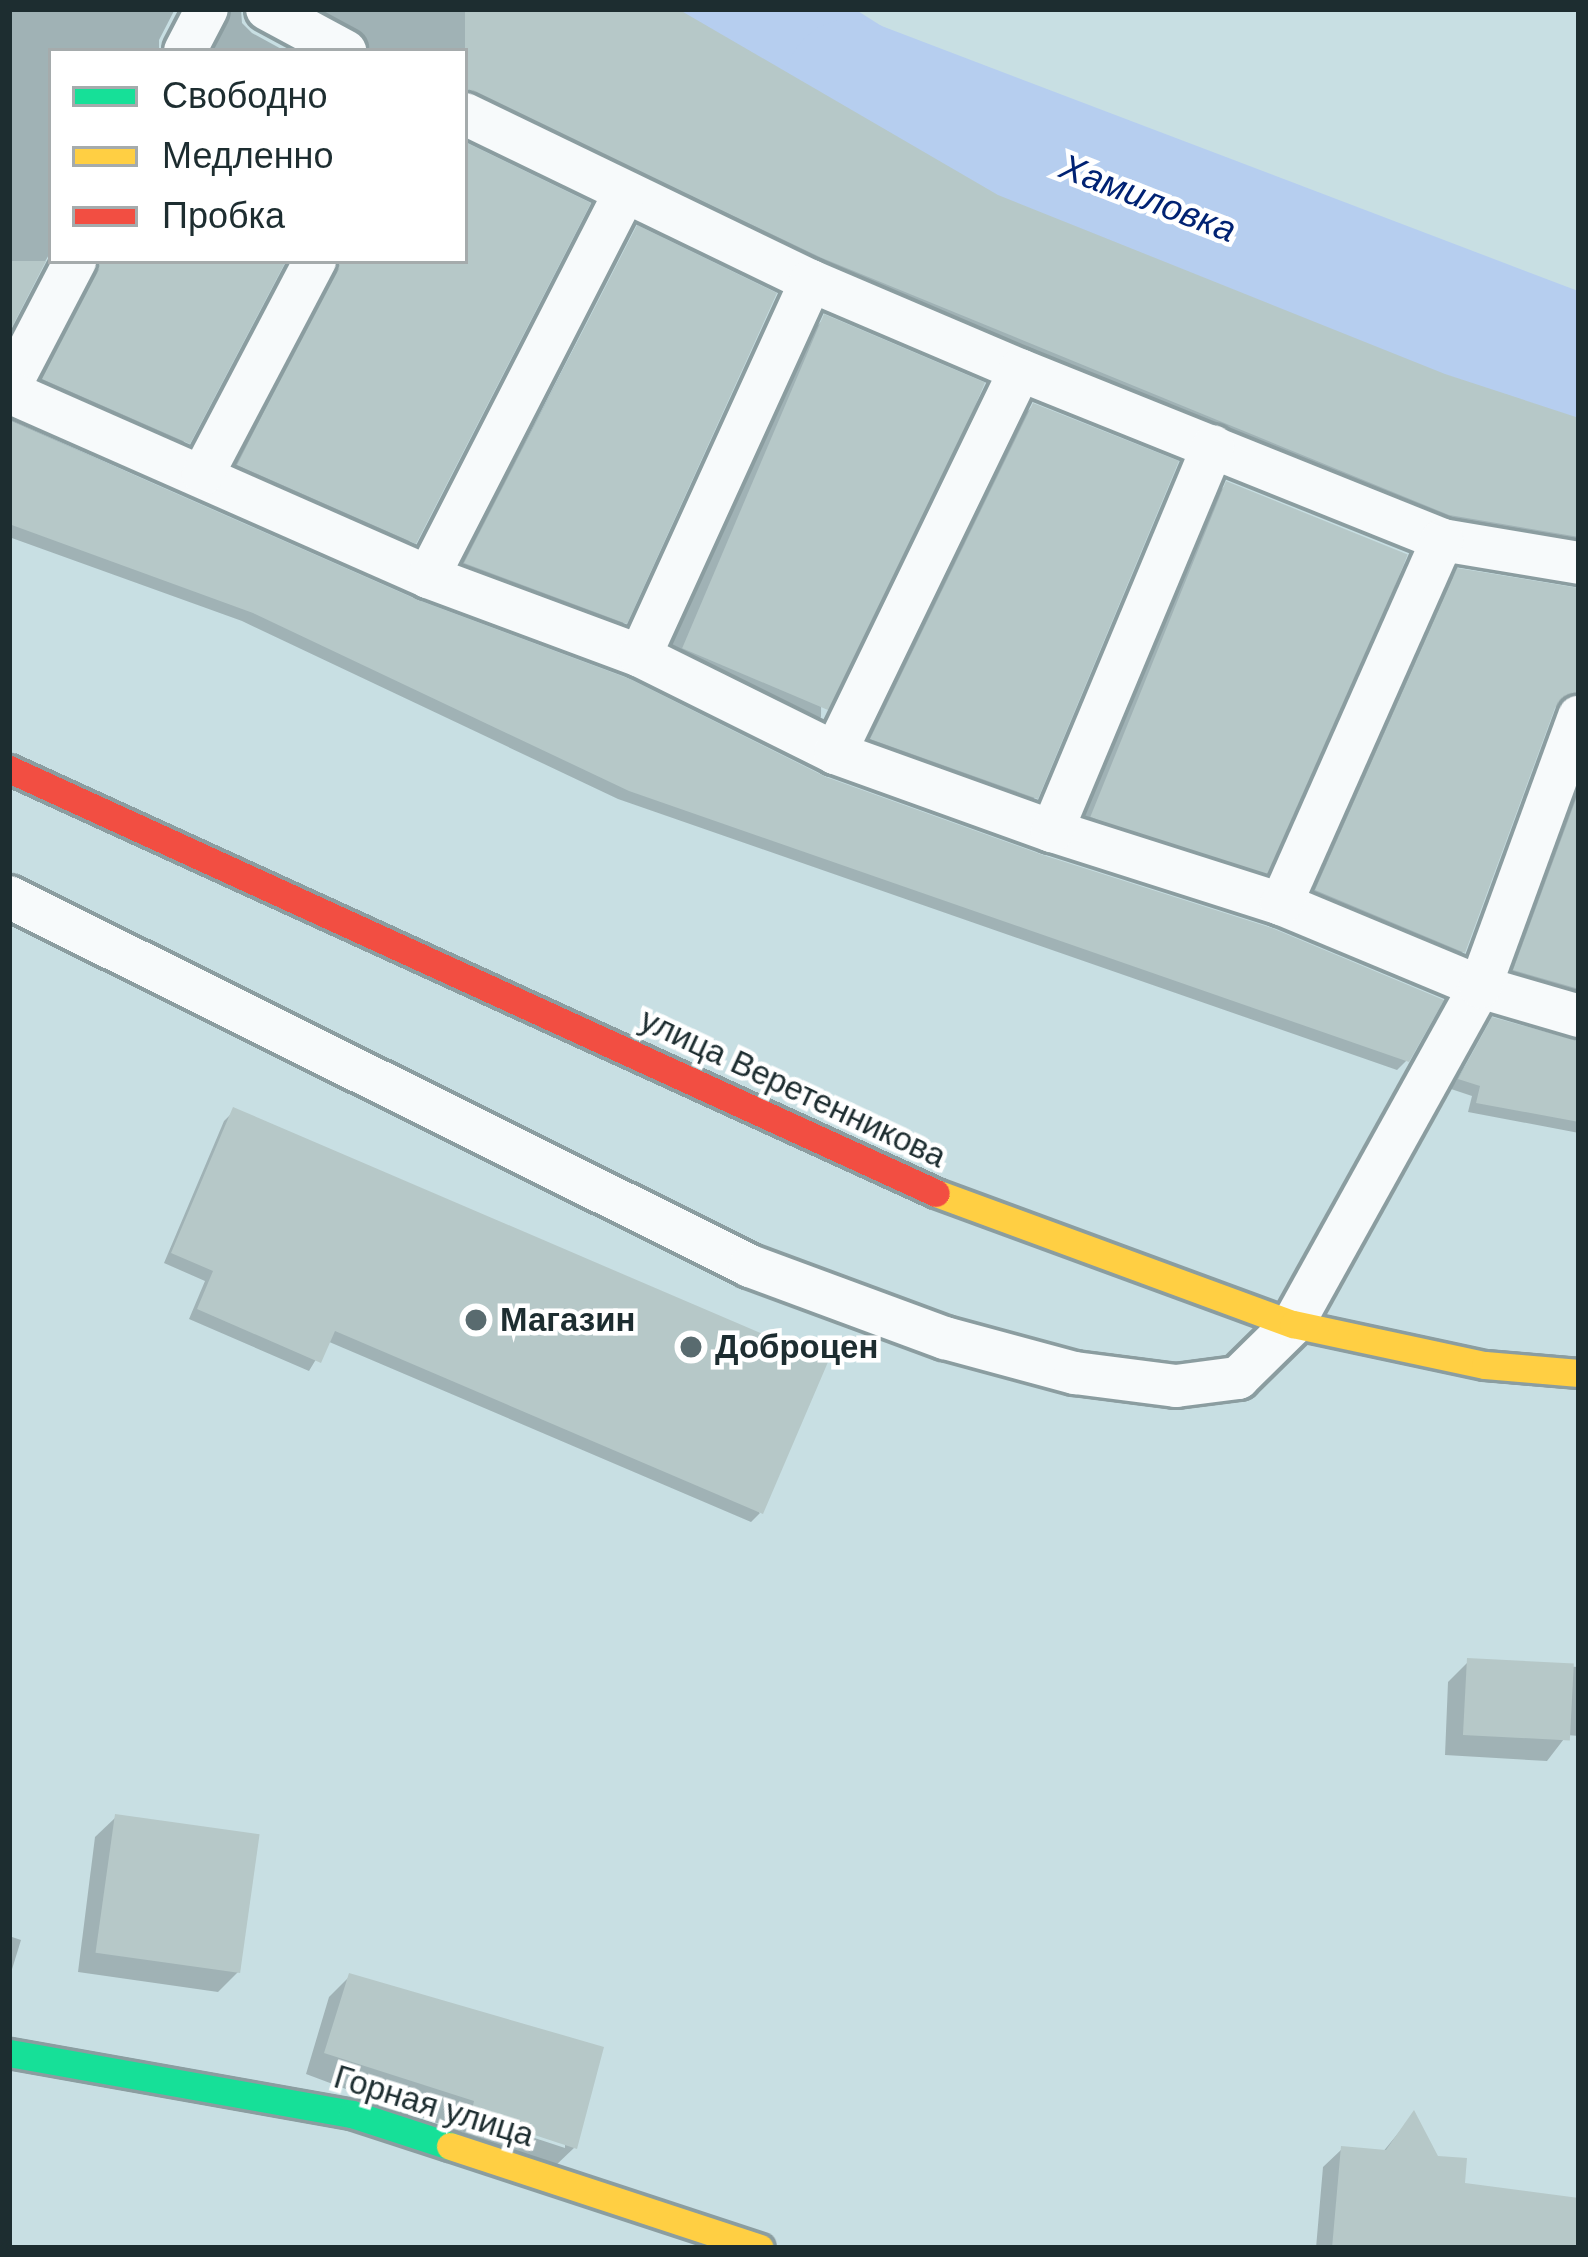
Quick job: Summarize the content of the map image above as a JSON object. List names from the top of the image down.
{
  "streets": {
    "main road": ["улица Веретенникова", "Горная улица"]
  },
  "water": ["Хамиловка"],
  "places": ["Магазин", "Доброцен"],
  "legend": ["Свободно", "Медленно", "Пробка"]
}
